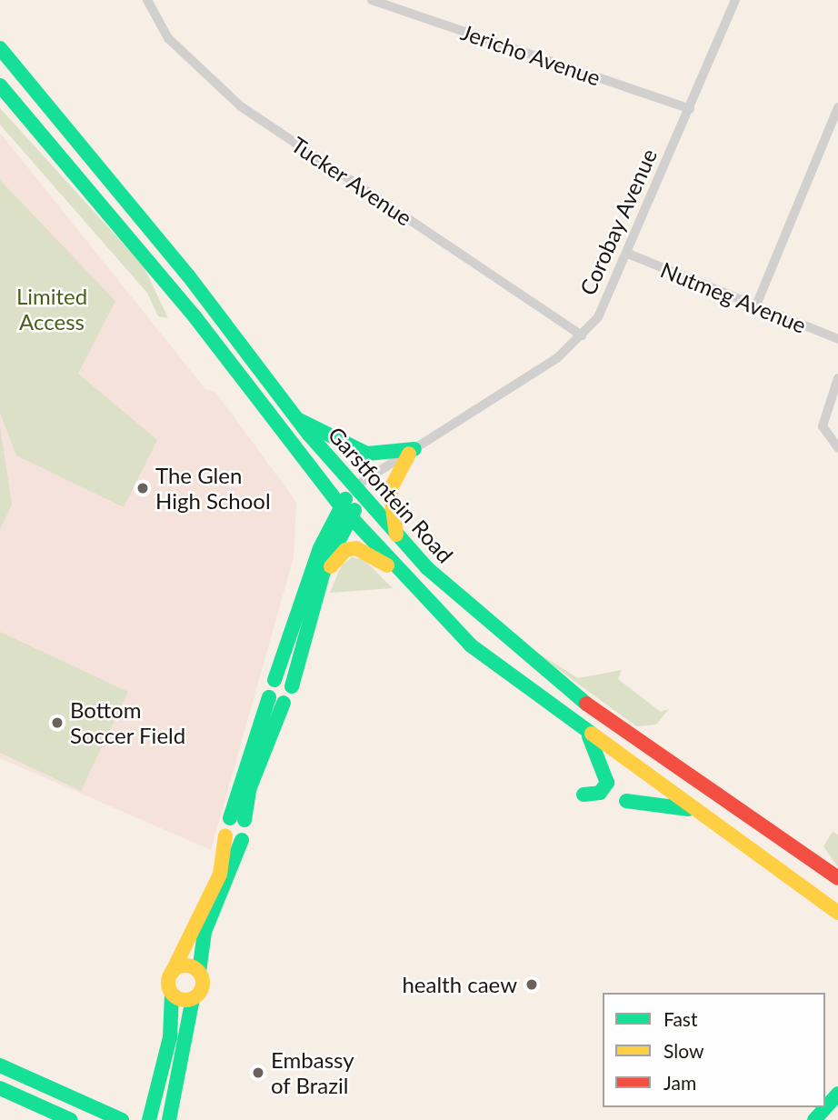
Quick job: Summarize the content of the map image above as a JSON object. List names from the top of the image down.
{
  "streets": {
    "main road": ["Corobay Avenue", "Garstfontein Road"],
    "street": ["Jericho Avenue", "Tucker Avenue", "Nutmeg Avenue"]
  },
  "crossings": [
    ["Jericho Avenue", "Corobay Avenue"],
    ["Tucker Avenue", "Corobay Avenue"],
    ["Corobay Avenue", "Nutmeg Avenue"],
    ["Corobay Avenue", "Garstfontein Road"]
  ],
  "parks": ["Limited Access"],
  "places": [
    "The Glen High School",
    "Bottom Soccer Field",
    "health caew",
    "Embassy of Brazil"
  ],
  "legend": ["Fast", "Slow", "Jam"]
}
